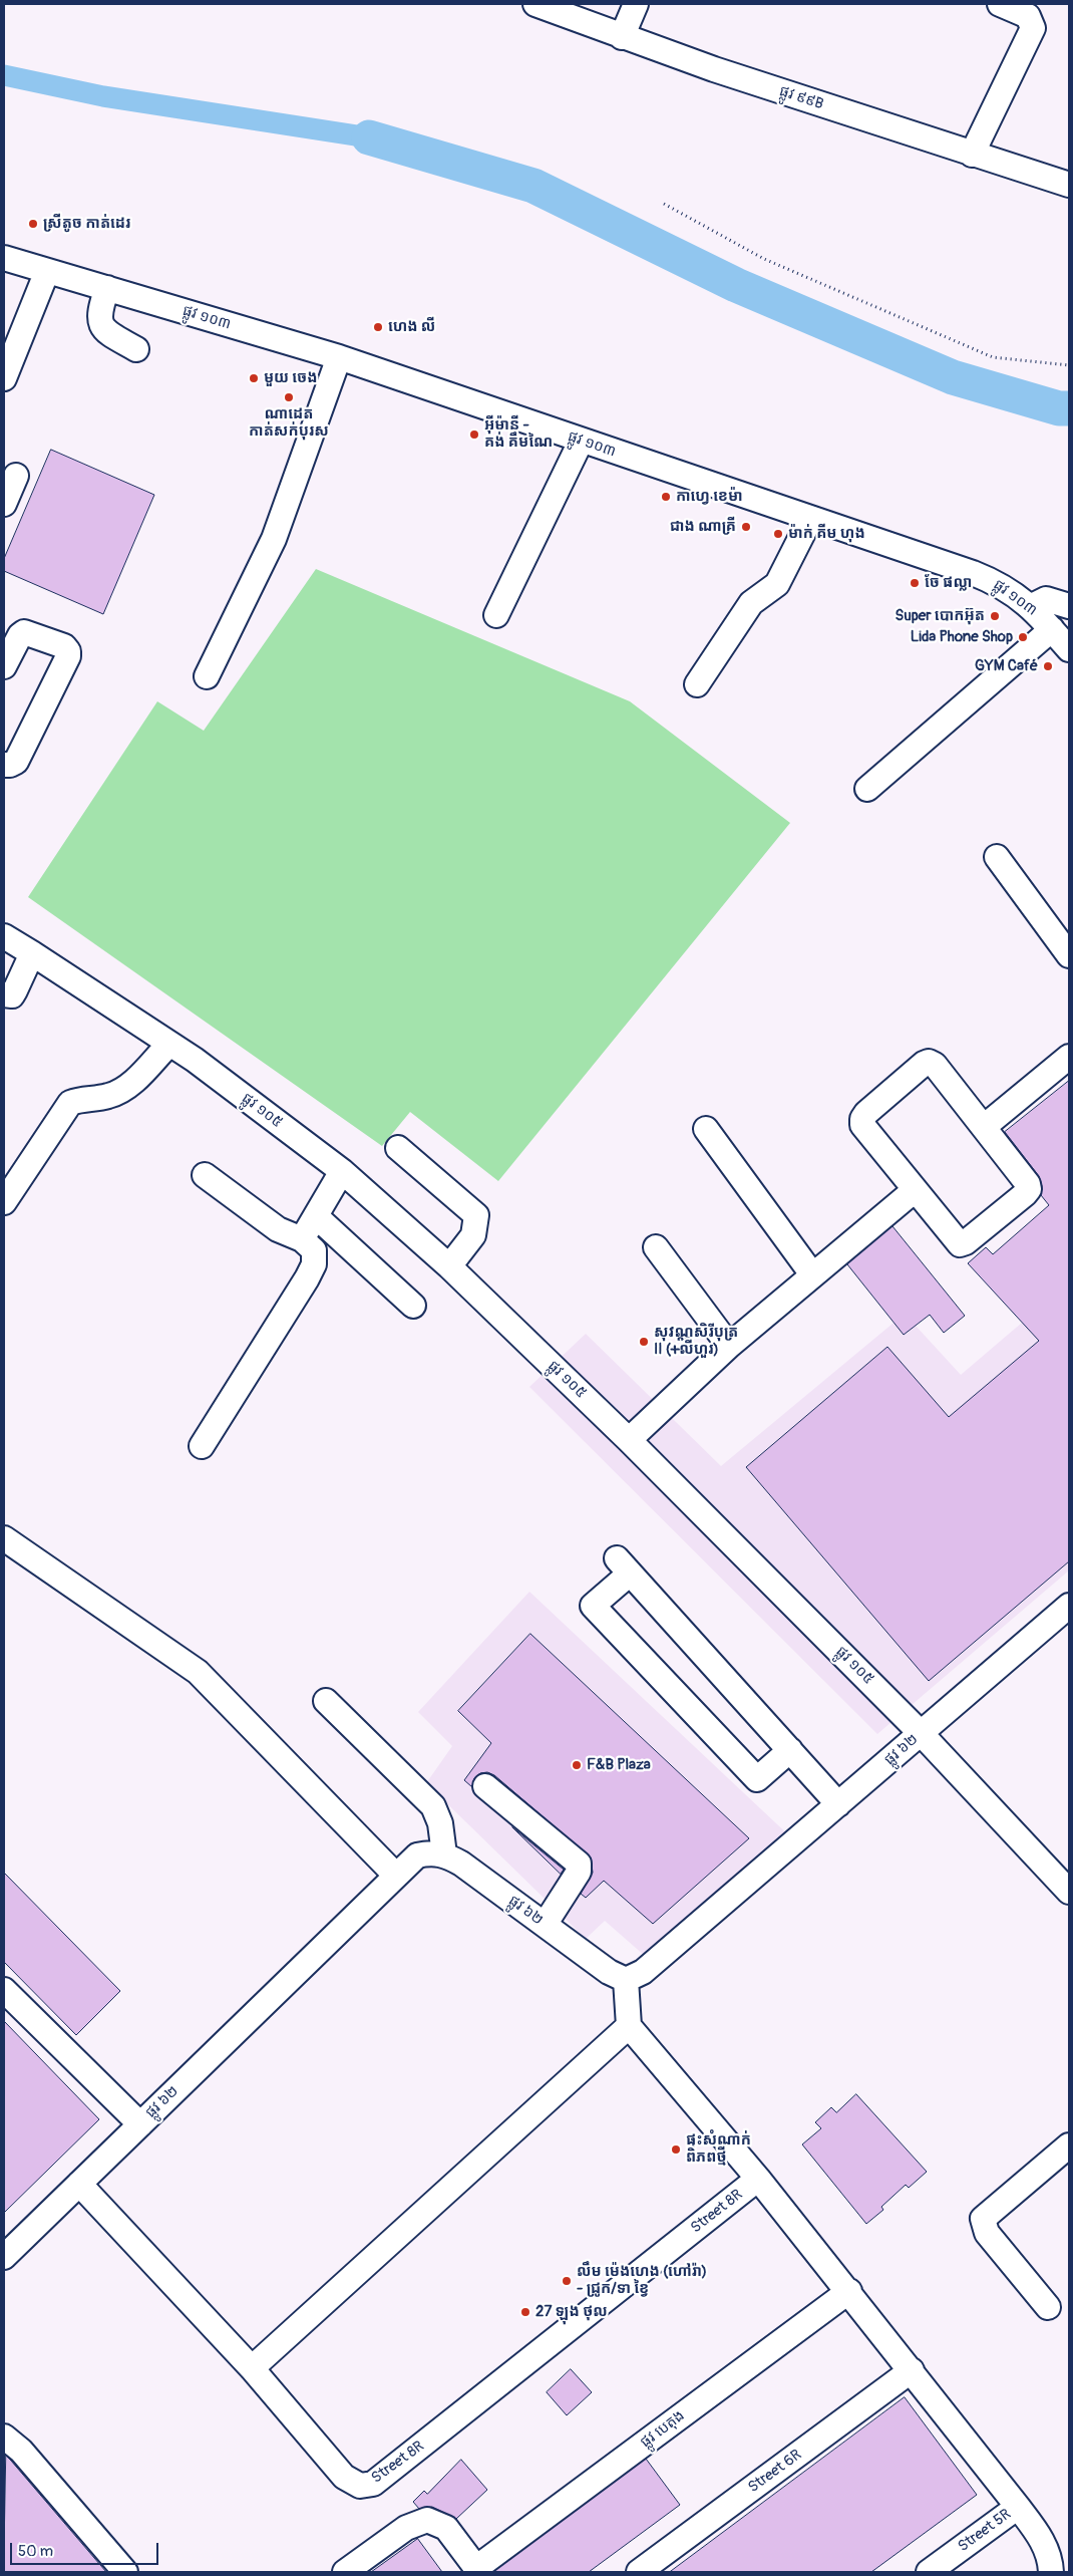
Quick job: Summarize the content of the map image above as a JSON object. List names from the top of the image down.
{
  "streets": {
    "street": [
      "ផ្លូវ ៩៩B",
      "ផ្លូវ ១០៣",
      "ផ្លូវ ១០៥",
      "ផ្លូវ ៦២",
      "Street 8R",
      "ផ្លូវ បេតុង",
      "Street 6R",
      "Street 5R"
    ]
  },
  "crossings": [
    ["ផ្លូវ ១០៥", "ផ្លូវ ៦២"],
    ["ផ្លូវ ៦២", "Street 8R"]
  ],
  "places": [
    "ស្រីតូច កាត់ដេរ",
    "ហេង លី",
    "មួយ ចេង",
    "ណាដេត កាត់សក់បុរស",
    "អ៊ីម៉ានី - គង់ គឹមណៃ",
    "កាហ្វេ ខេម៉ា",
    "ជាង ណាគ្រី",
    "ម៉ាក់ គីម ហុង",
    "ចែ ផល្លា",
    "Super បោកអ៊ុត",
    "Lida Phone Shop",
    "GYM Café",
    "សុវណ្ណសិរីបុត្រ II (+លីហួរ)",
    "F&B Plaza",
    "ផ្ទះសំណាក់ ពិភពថ្មី",
    "លឹម ម៉េងហេង (ហៅរ៉ា) - ជ្រូក/ទា ខ្វៃ",
    "27 ឡុង ថុល"
  ],
  "scale_bar": "50 m"
}
